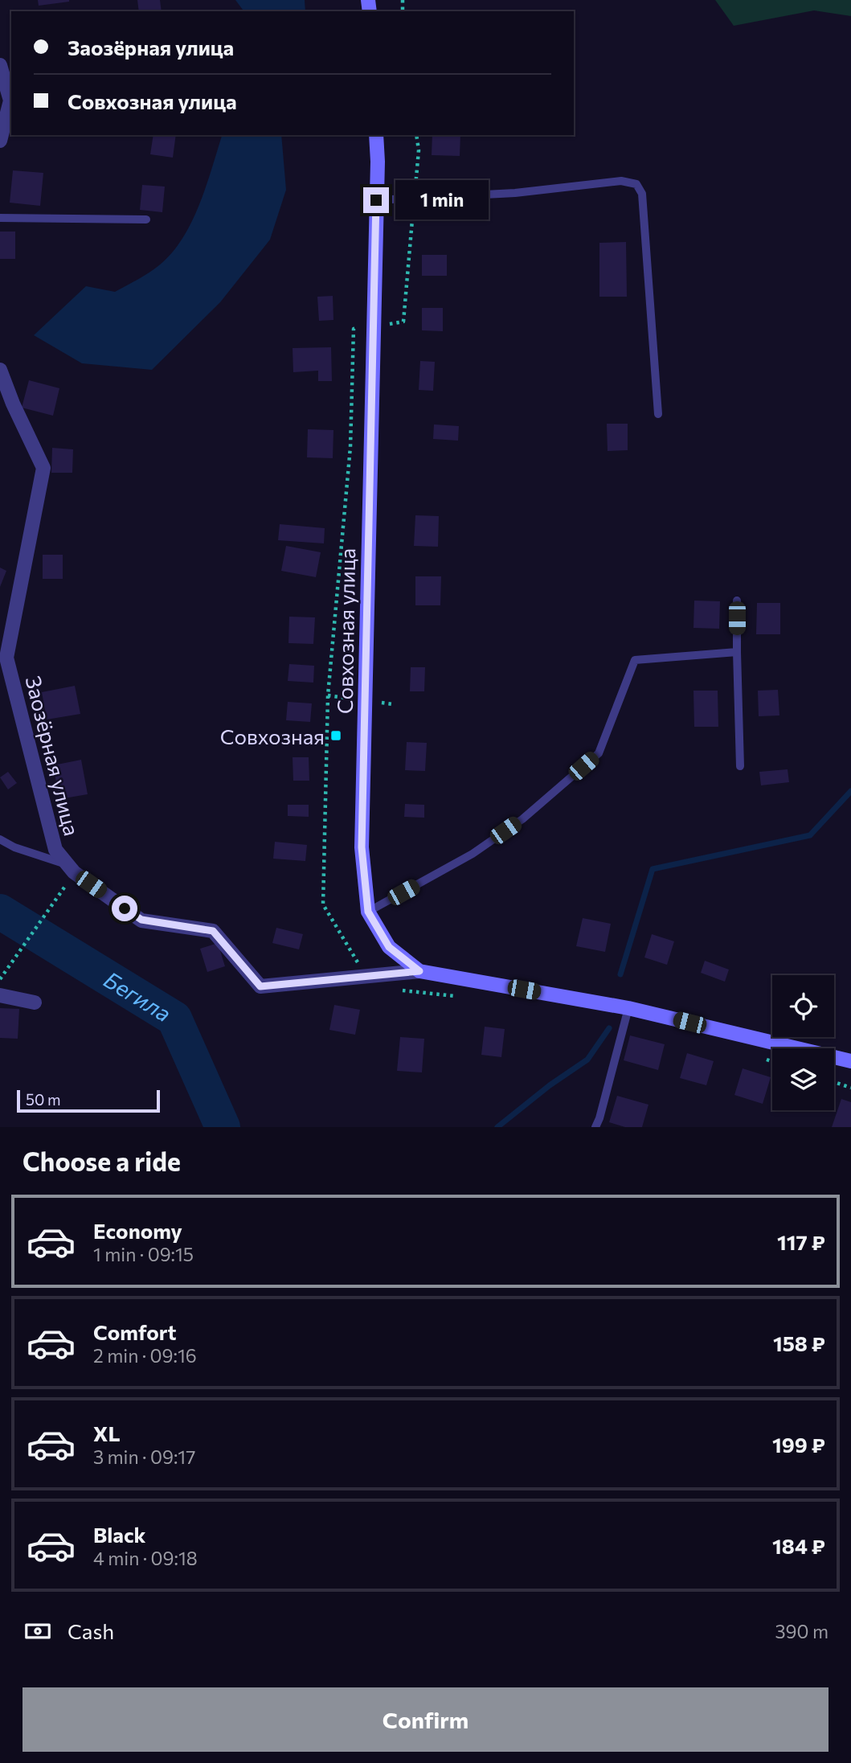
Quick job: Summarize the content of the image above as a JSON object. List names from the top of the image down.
{
  "streets": {
    "street": ["Совхозная улица", "Заозёрная улица"]
  },
  "crossings": [
    ["Совхозная улица", "Заозёрная улица"]
  ],
  "water": ["Бегила"],
  "places": {
    "transit": ["Совхозная"]
  },
  "scale_bar": "50 m",
  "page": {
    "banner": ["Заозёрная улица", "Совхозная улица"],
    "bubble": "1 min",
    "scale": "50 m",
    "heading": "Choose a ride",
    "list": [
      {
        "name": "Economy",
        "note": "1 min · 09:15",
        "value": "117 ₽"
      },
      {
        "name": "Comfort",
        "note": "2 min · 09:16",
        "value": "158 ₽"
      },
      {
        "name": "XL",
        "note": "3 min · 09:17",
        "value": "199 ₽"
      },
      {
        "name": "Black",
        "note": "4 min · 09:18",
        "value": "184 ₽"
      }
    ],
    "pay": ["Cash", "390 m"],
    "buttons": "Confirm"
  }
}
